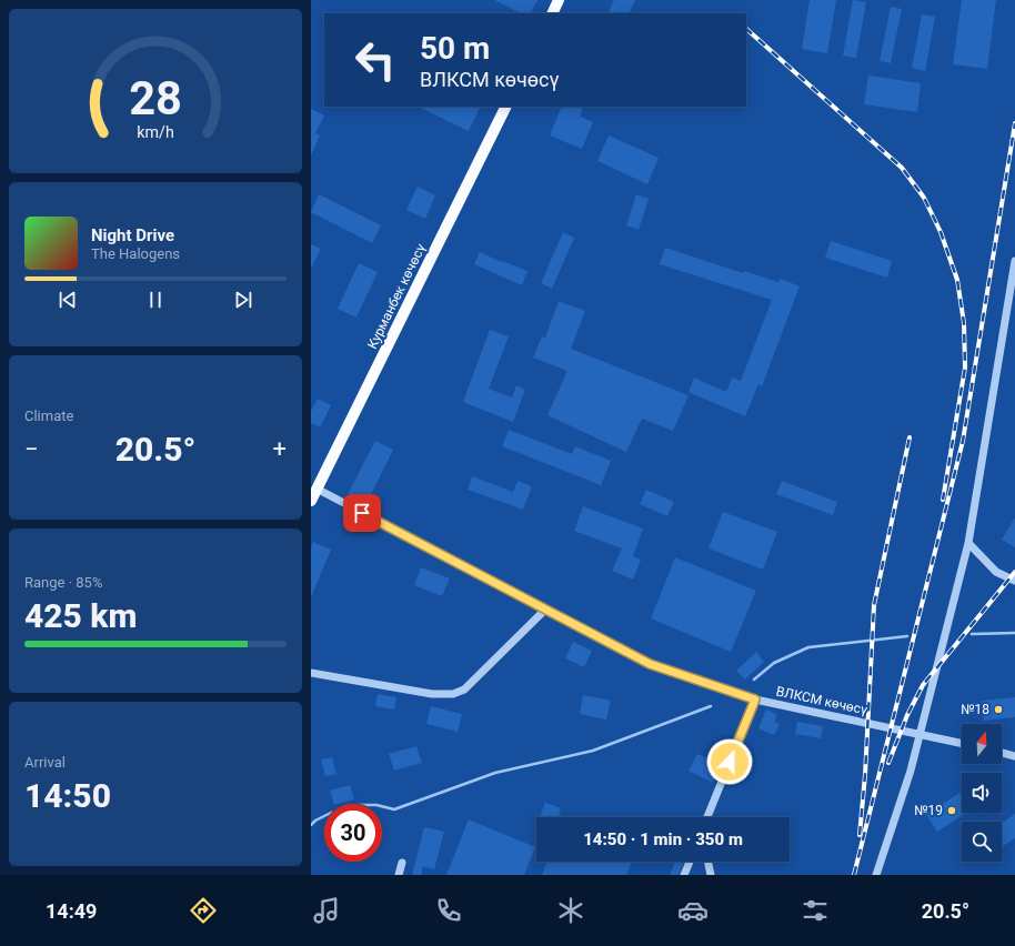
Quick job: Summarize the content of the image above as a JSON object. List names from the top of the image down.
{
  "streets": {
    "main road": ["Курманбек көчөсү"],
    "street": ["ВЛКСМ көчөсү"]
  },
  "crossings": [
    ["Курманбек көчөсү", "ВЛКСМ көчөсү"]
  ],
  "places": ["№18", "№19"],
  "north": "top",
  "page": {
    "turn": ["50 m", "ВЛКСМ көчөсү"],
    "song": ["Night Drive", "The Halogens"],
    "tile": [
      "Climate",
      ["Range · 85%", "425 km"],
      ["Arrival", "14:50"]
    ],
    "heat": ["−", "20.5°", "+"],
    "limit": "30",
    "trip": "14:50 · 1 min · 350 m",
    "tabs": ["14:49", "20.5°"],
    "gauge": ["28", "km/h"]
  }
}
